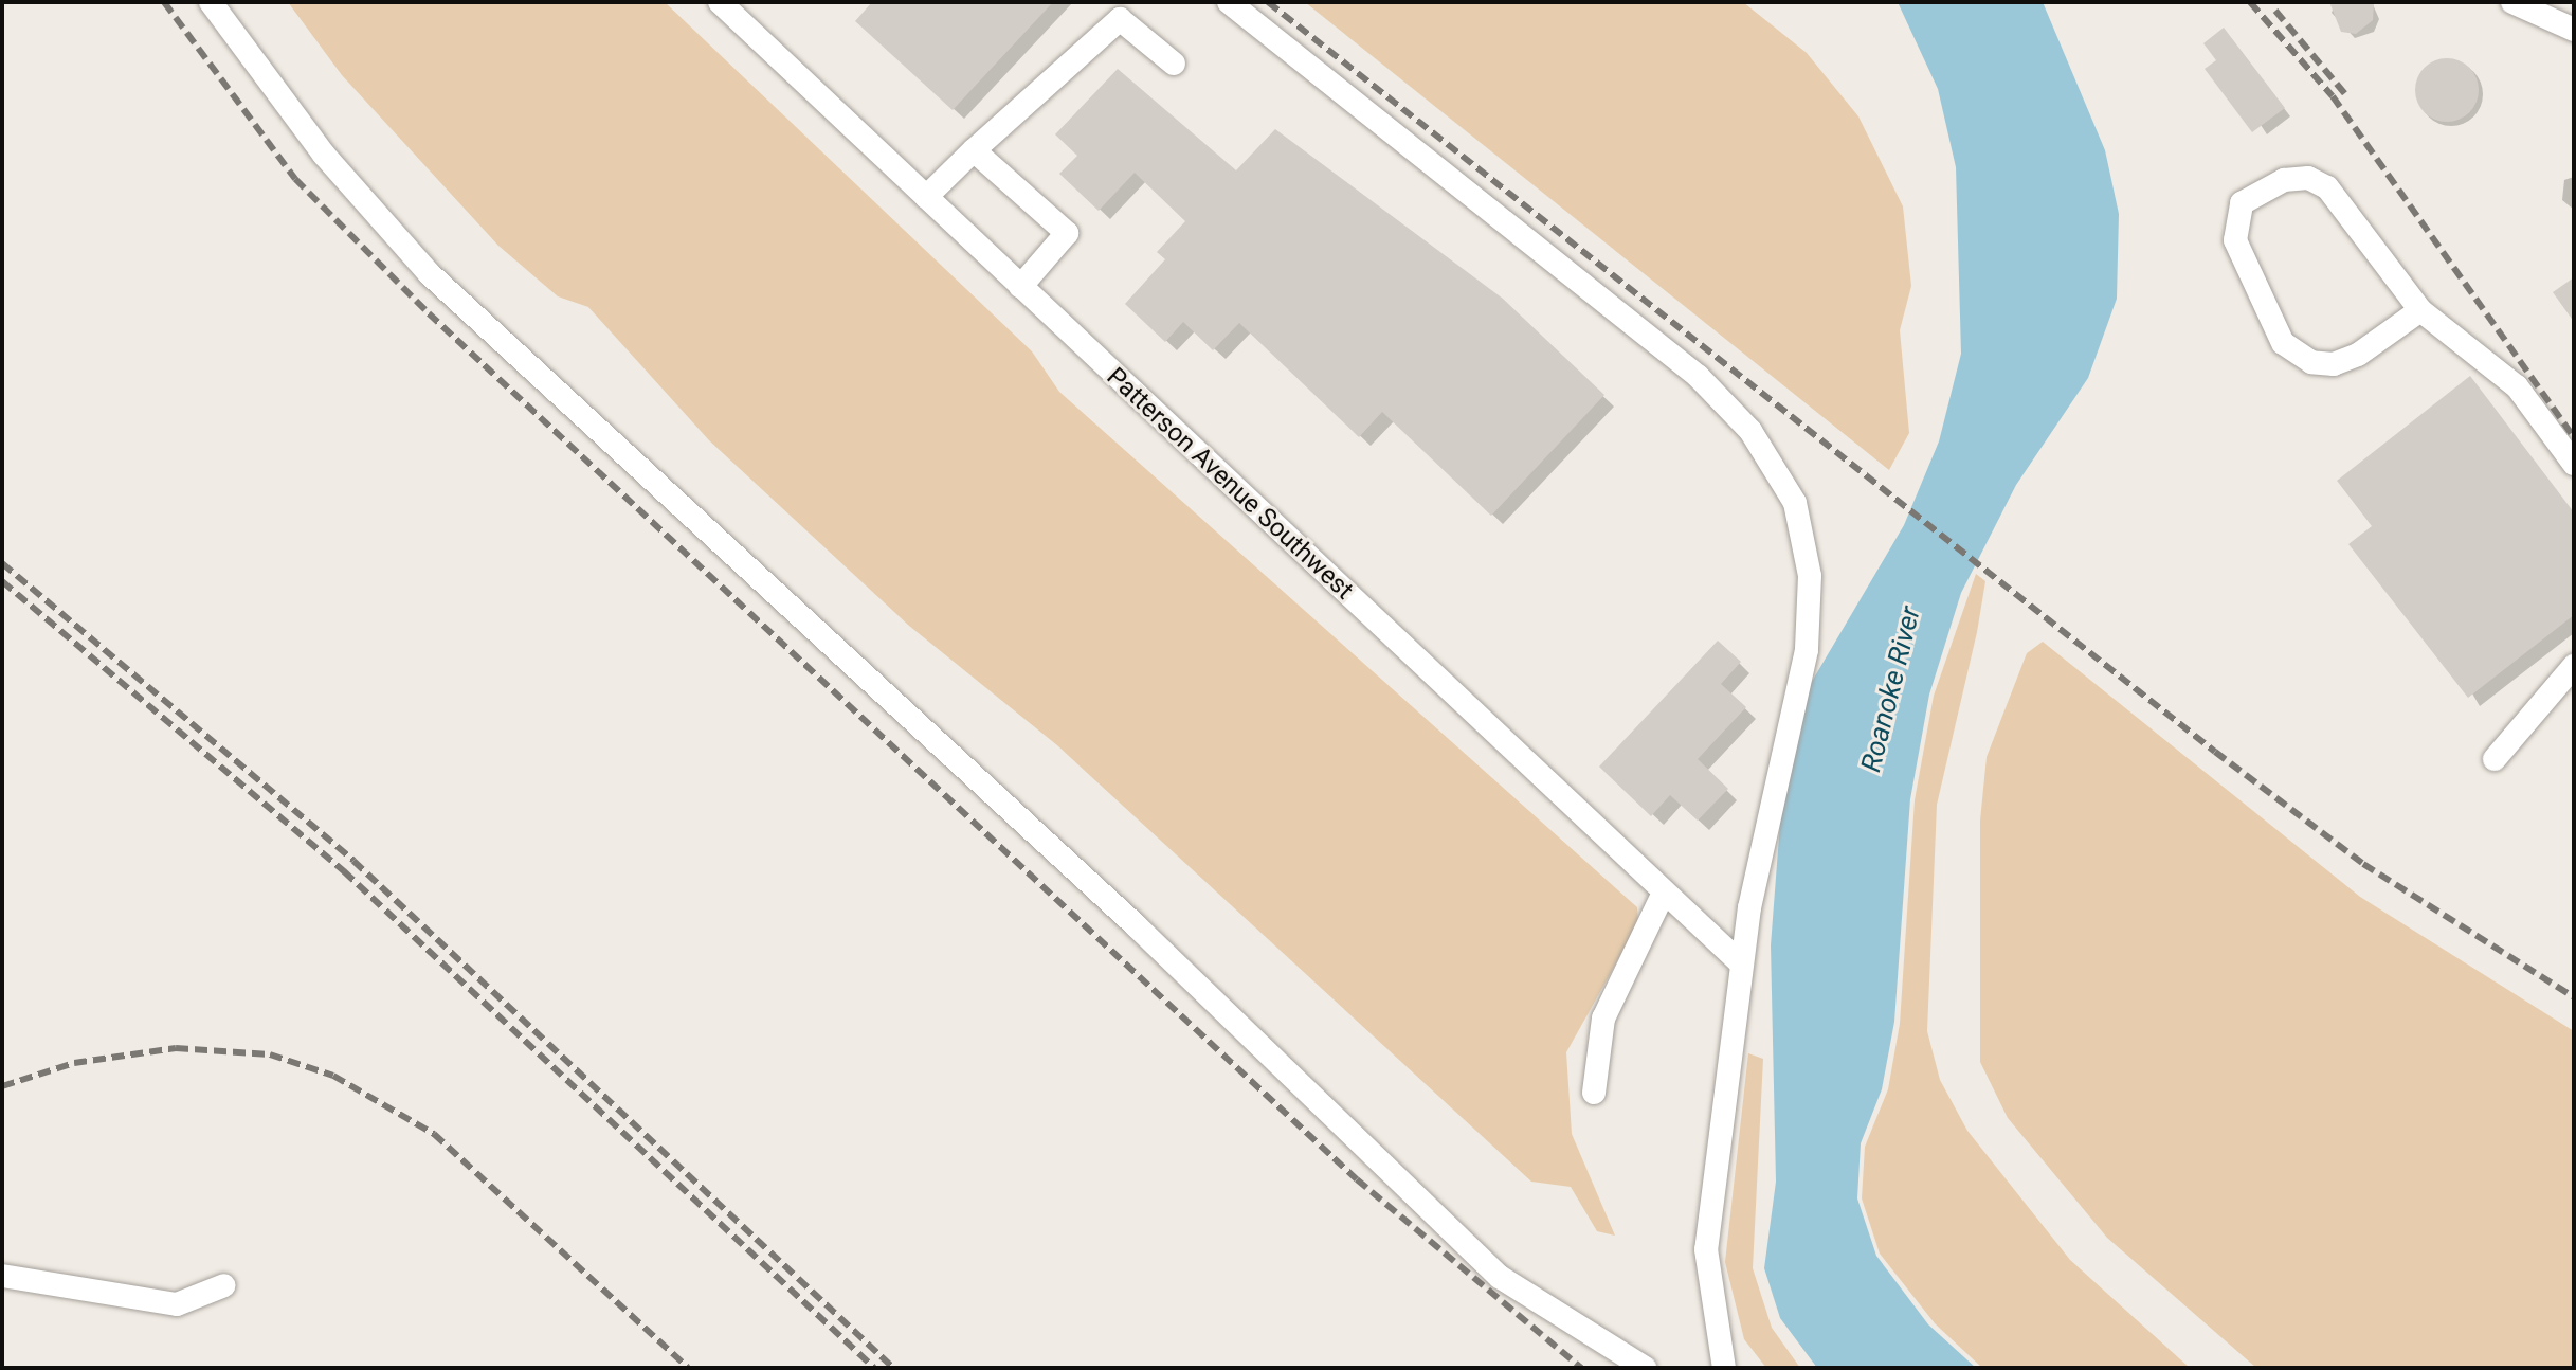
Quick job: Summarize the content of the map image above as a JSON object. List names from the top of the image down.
{
  "streets": {
    "street": ["Patterson Avenue Southwest"]
  },
  "water": ["Roanoke River"]
}
